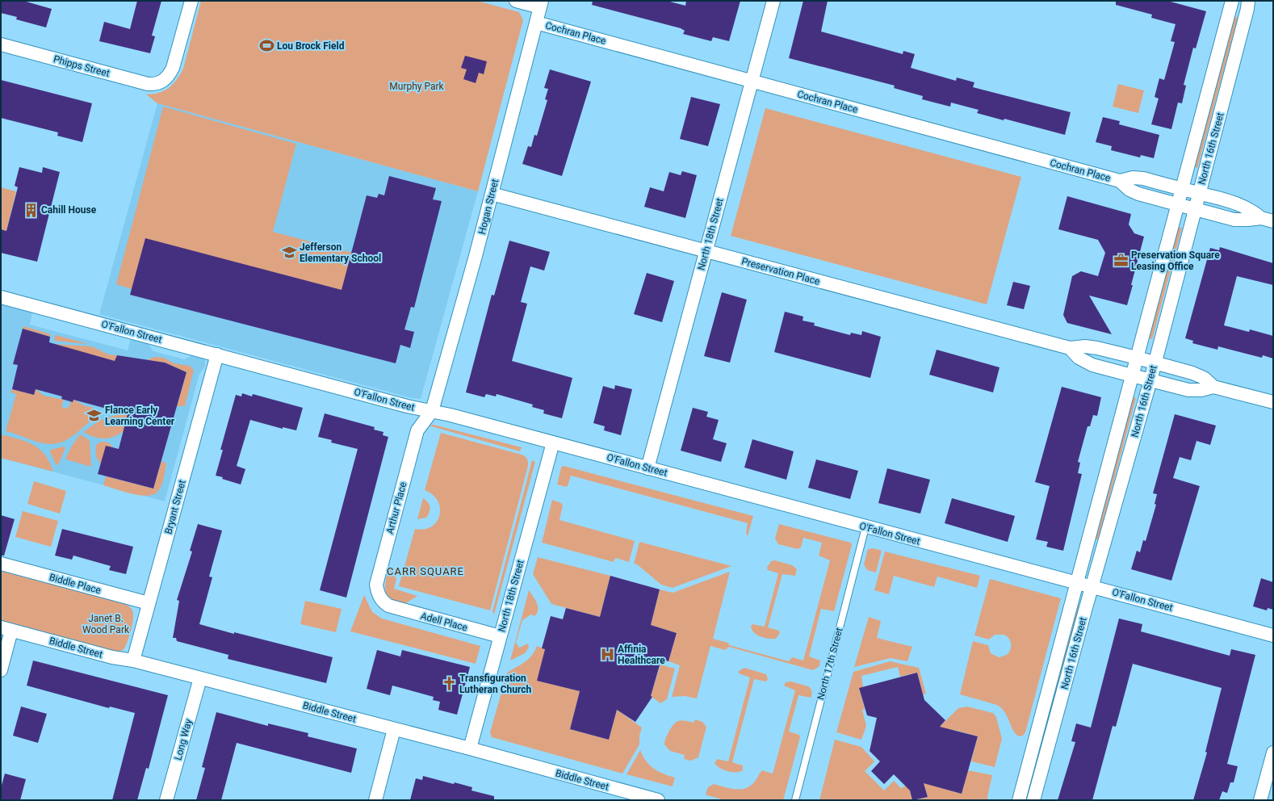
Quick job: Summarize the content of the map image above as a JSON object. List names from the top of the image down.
{
  "streets": {
    "street": [
      "Cochran Place",
      "Phipps Street",
      "North 16th Street",
      "Hogan Street",
      "North 18th Street",
      "Preservation Place",
      "O'Fallon Street",
      "Bryant Street",
      "Arthur Place",
      "Biddle Place",
      "Adell Place",
      "Biddle Street",
      "Long Way"
    ],
    "lane": ["North 17th Street"]
  },
  "crossings": [
    ["Cochran Place", "North 16th Street"],
    ["Cochran Place", "Hogan Street"],
    ["Cochran Place", "North 18th Street"],
    ["North 16th Street", "Preservation Place"],
    ["North 16th Street", "O'Fallon Street"],
    ["Hogan Street", "Preservation Place"],
    ["Hogan Street", "O'Fallon Street"],
    ["Hogan Street", "Arthur Place"],
    ["North 18th Street", "Preservation Place"],
    ["North 18th Street", "O'Fallon Street"],
    ["North 18th Street", "Adell Place"],
    ["North 18th Street", "Biddle Street"],
    ["O'Fallon Street", "Bryant Street"],
    ["O'Fallon Street", "Arthur Place"],
    ["O'Fallon Street", "North 17th Street"],
    ["Bryant Street", "Biddle Place"],
    ["Bryant Street", "Biddle Street"],
    ["Arthur Place", "Adell Place"],
    ["Biddle Street", "Long Way"]
  ],
  "districts": ["CARR SQUARE"],
  "parks": ["Murphy Park", "Janet B. Wood Park"],
  "places": {
    "sports": ["Lou Brock Field"],
    "building": ["Cahill House"],
    "school or university": ["Jefferson Elementary School", "Flance Early Learning Center"],
    "office": ["Preservation Square Leasing Office"],
    "hospital": ["Affinia Healthcare"],
    "church": ["Transfiguration Lutheran Church"]
  }
}
